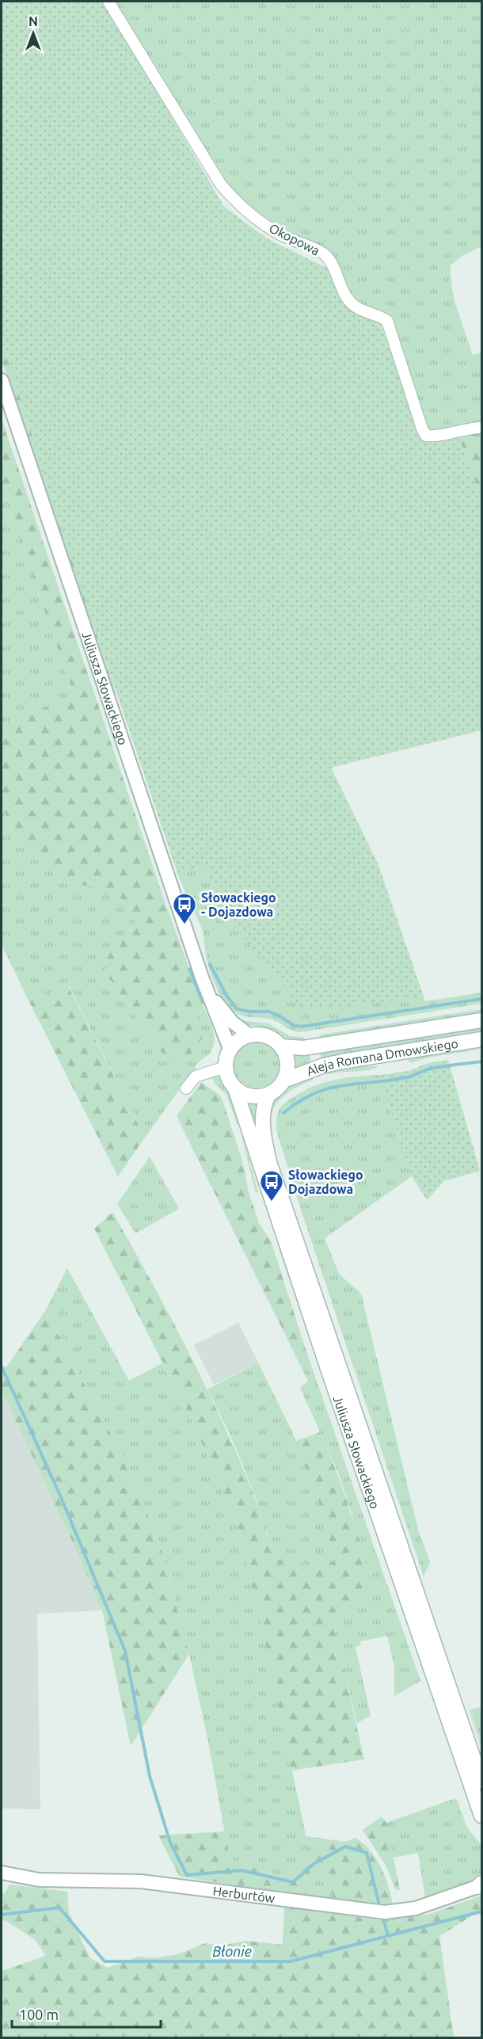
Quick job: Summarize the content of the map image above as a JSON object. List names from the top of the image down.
{
  "streets": {
    "main road": ["Juliusza Słowackiego", "Aleja Romana Dmowskiego"],
    "street": ["Okopowa", "Herburtów"]
  },
  "crossings": [
    ["Juliusza Słowackiego", "Aleja Romana Dmowskiego"]
  ],
  "water": ["Błonie"],
  "places": {
    "bus stop": ["Słowackiego - Dojazdowa", "Słowackiego Dojazdowa"]
  },
  "scale_bar": "100 m",
  "north": "top"
}
